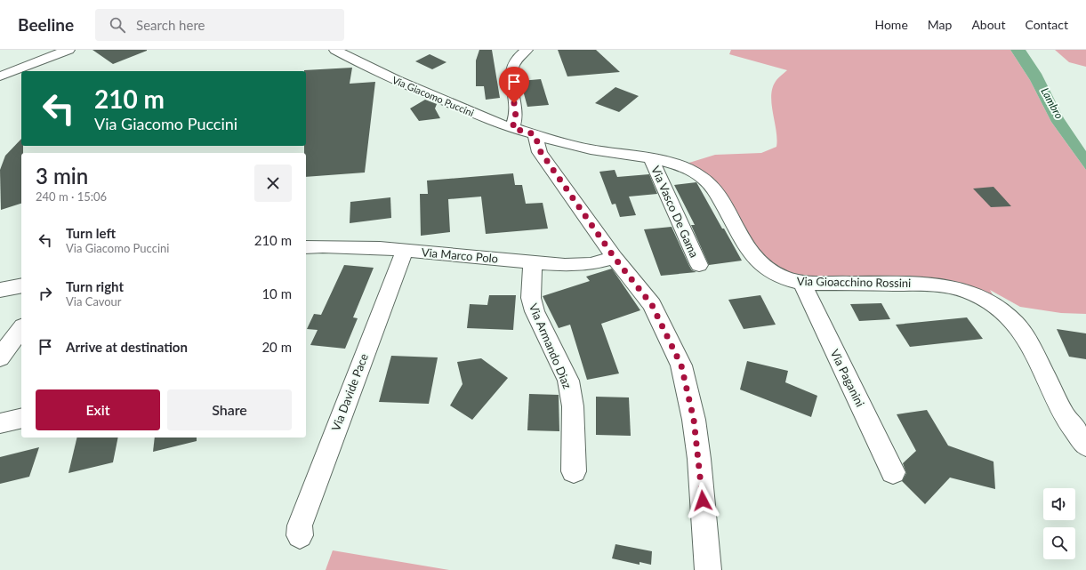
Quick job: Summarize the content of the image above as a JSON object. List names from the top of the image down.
{
  "streets": {
    "street": [
      "Via Giacomo Puccini",
      "Via Vasco De Gama",
      "Via Marco Polo",
      "Via Gioacchino Rossini",
      "Via Armando Diaz",
      "Via Paganini",
      "Via Davide Pace"
    ]
  },
  "crossings": [
    ["Via Giacomo Puccini", "Via Gioacchino Rossini"],
    ["Via Vasco De Gama", "Via Gioacchino Rossini"],
    ["Via Marco Polo", "Via Armando Diaz"],
    ["Via Marco Polo", "Via Davide Pace"],
    ["Via Gioacchino Rossini", "Via Paganini"]
  ],
  "water": ["Lambro"],
  "page": {
    "header": "Beeline",
    "search": "Search here",
    "nav": [
      "Home",
      "Map",
      "About",
      "Contact"
    ],
    "turn": ["210 m", "Via Giacomo Puccini"],
    "heading": ["3 min", "240 m · 15:06"],
    "list": [
      {
        "name": "Turn left",
        "note": "Via Giacomo Puccini",
        "value": "210 m"
      },
      {
        "name": "Turn right",
        "note": "Via Cavour",
        "value": "10 m"
      },
      {
        "name": "Arrive at destination",
        "value": "20 m"
      }
    ],
    "buttons": ["Exit", "Share"]
  }
}
